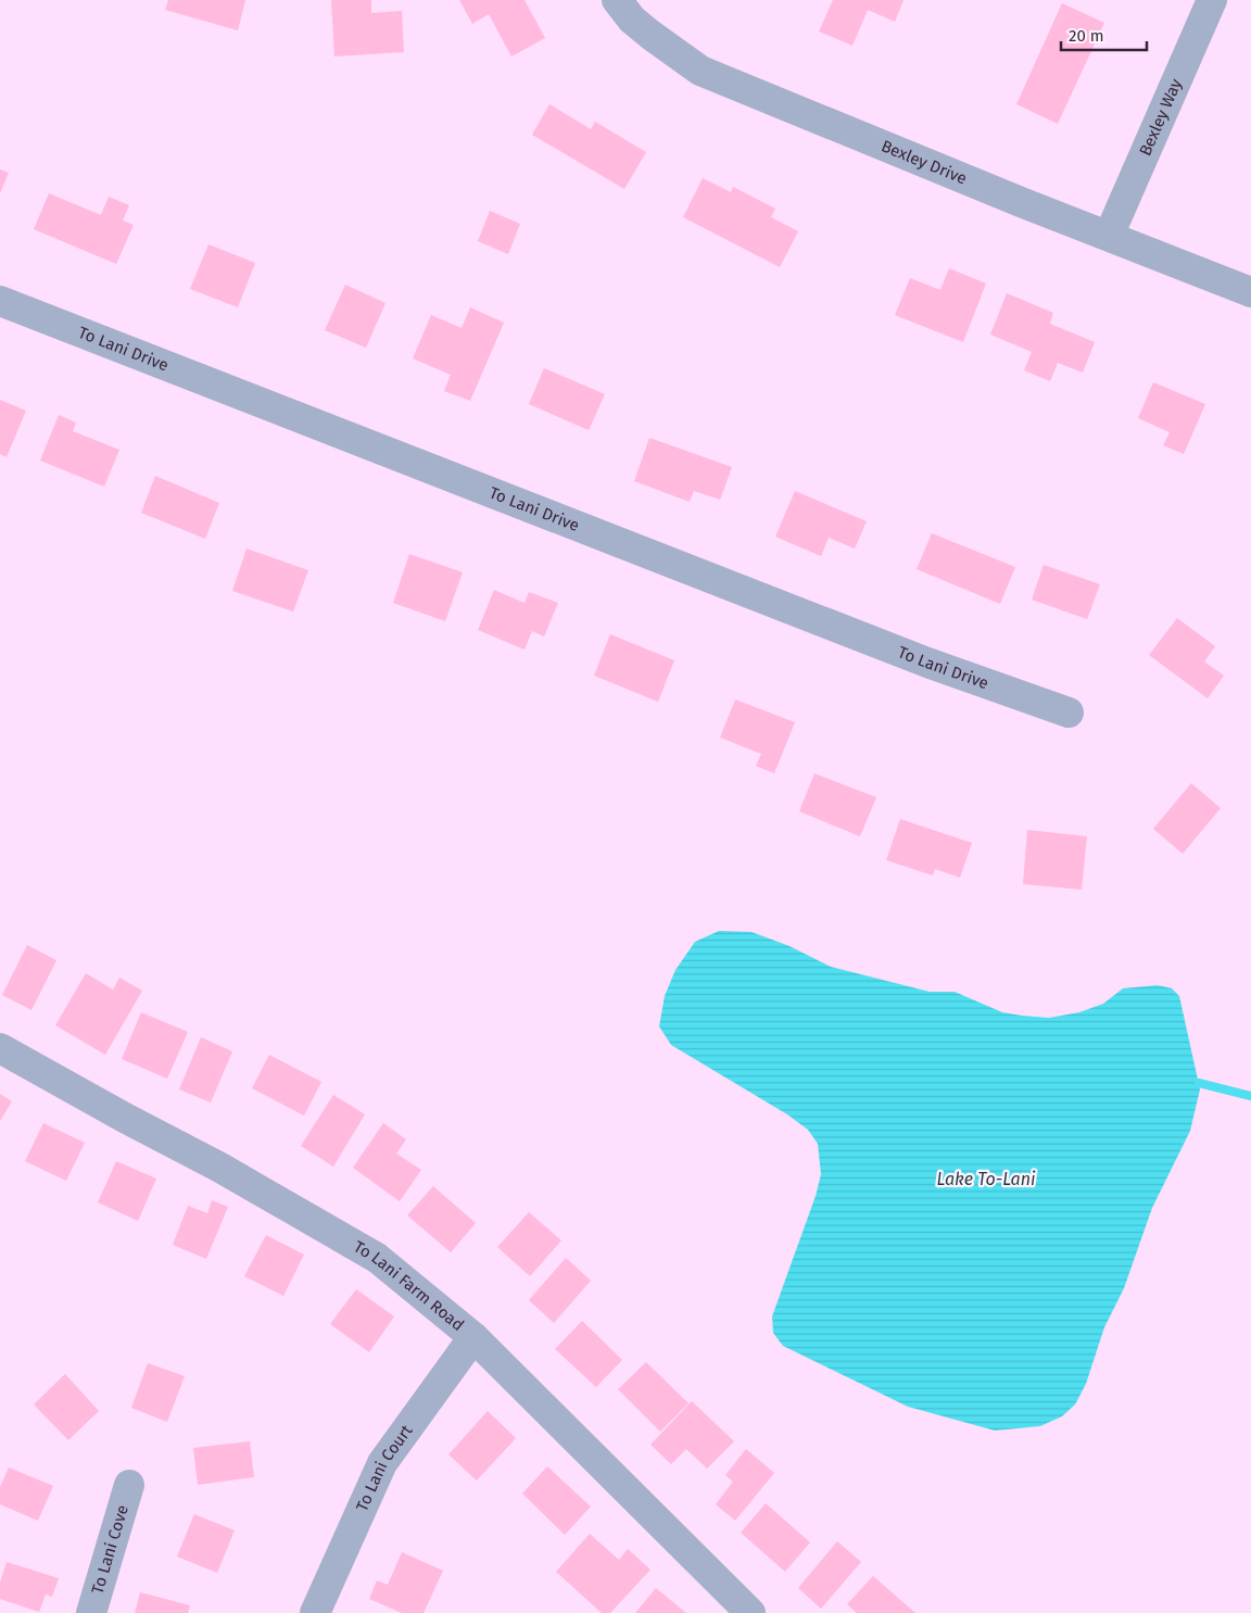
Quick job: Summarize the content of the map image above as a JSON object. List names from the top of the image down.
{
  "streets": {
    "street": [
      "Bexley Way",
      "Bexley Drive",
      "To Lani Drive",
      "To Lani Farm Road",
      "To Lani Court",
      "To Lani Cove"
    ]
  },
  "crossings": [
    ["Bexley Way", "Bexley Drive"],
    ["To Lani Farm Road", "To Lani Court"]
  ],
  "water": ["Lake To-Lani"],
  "scale_bar": "20 m"
}
